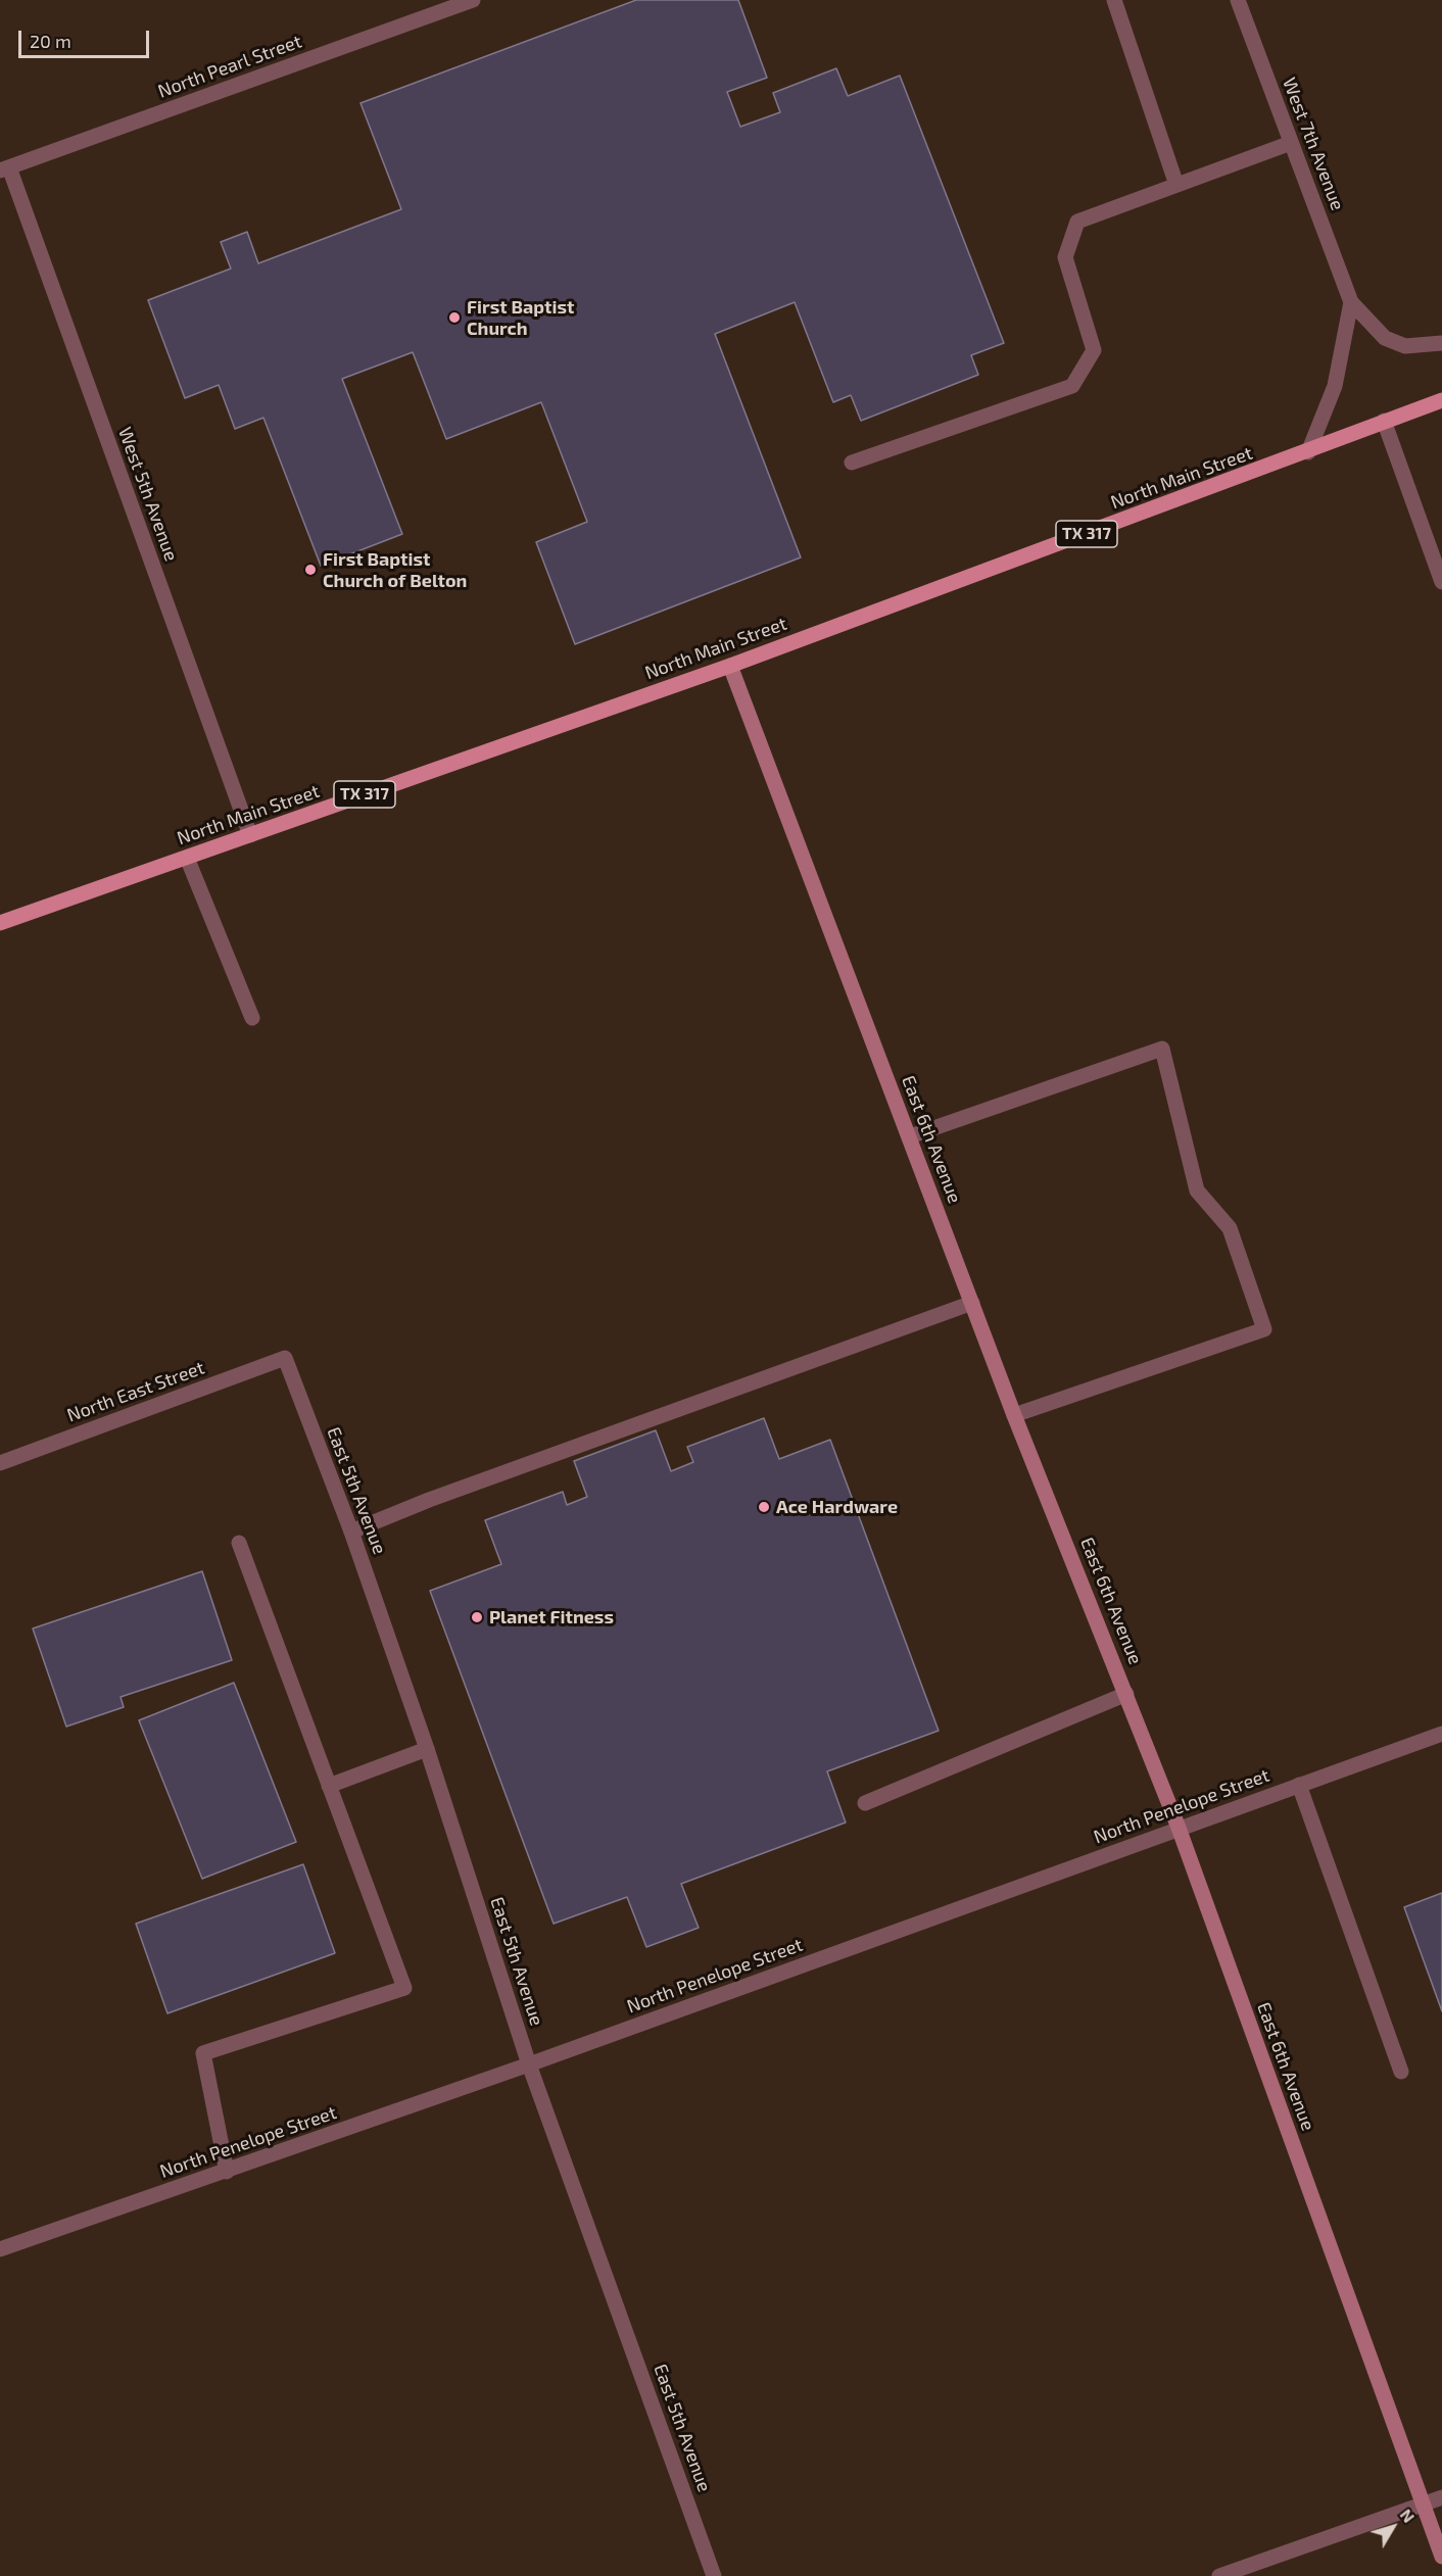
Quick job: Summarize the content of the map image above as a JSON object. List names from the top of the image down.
{
  "streets": {
    "main road": ["North Main Street", "TX 317", "East 6th Avenue"],
    "street": [
      "North Pearl Street",
      "West 7th Avenue",
      "West 5th Avenue",
      "North East Street",
      "East 5th Avenue",
      "North Penelope Street"
    ]
  },
  "crossings": [
    ["North Pearl Street", "West 5th Avenue"],
    ["North Main Street", "West 5th Avenue"],
    ["North Main Street", "East 6th Avenue"],
    ["East 6th Avenue", "North Penelope Street"],
    ["North East Street", "East 5th Avenue"],
    ["East 5th Avenue", "North Penelope Street"]
  ],
  "places": [
    "First Baptist Church",
    "First Baptist Church of Belton",
    "Ace Hardware",
    "Planet Fitness"
  ],
  "scale_bar": "20 m",
  "north": "top right"
}
